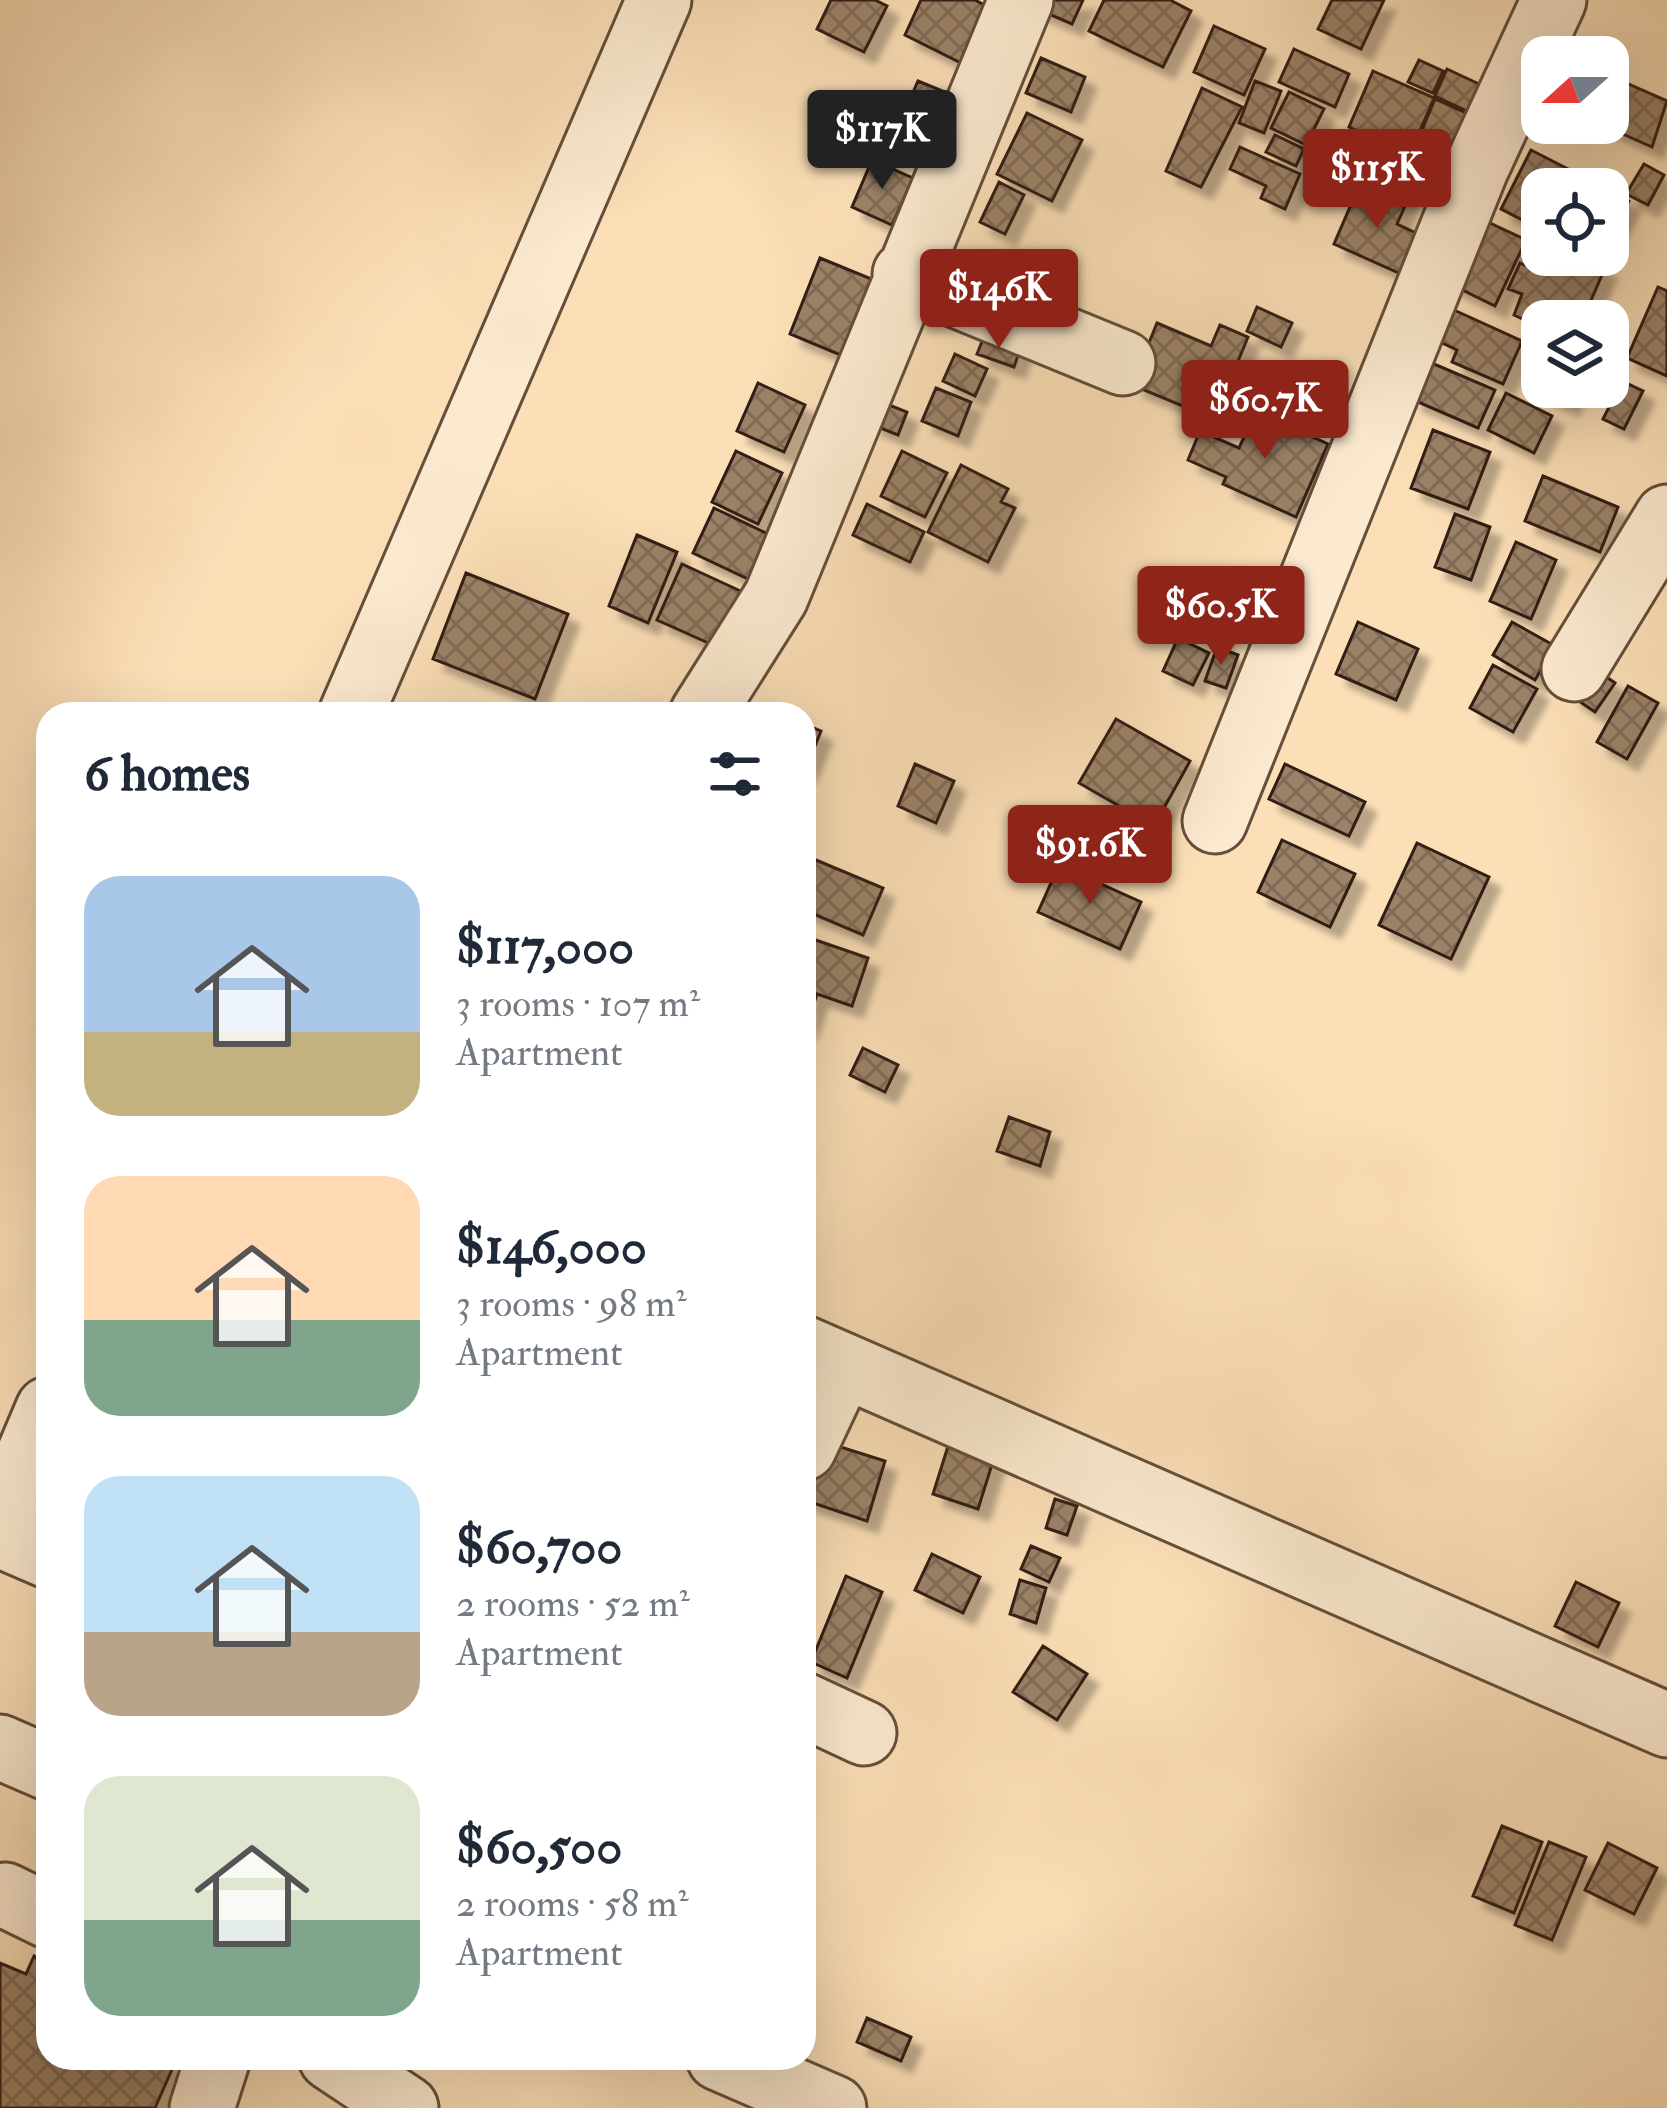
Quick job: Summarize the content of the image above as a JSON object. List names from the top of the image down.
{
  "north": "left",
  "page": {
    "price": [
      "$117K",
      "$115K",
      "$146K",
      "$60.7K",
      "$60.5K",
      "$91.6K"
    ],
    "heading": "6 homes",
    "list": [
      {
        "name": "$117,000",
        "note": "3 rooms · 107 m² · Apartment"
      },
      {
        "name": "$146,000",
        "note": "3 rooms · 98 m² · Apartment"
      },
      {
        "name": "$60,700",
        "note": "2 rooms · 52 m² · Apartment"
      },
      {
        "name": "$60,500",
        "note": "2 rooms · 58 m² · Apartment"
      }
    ]
  }
}
